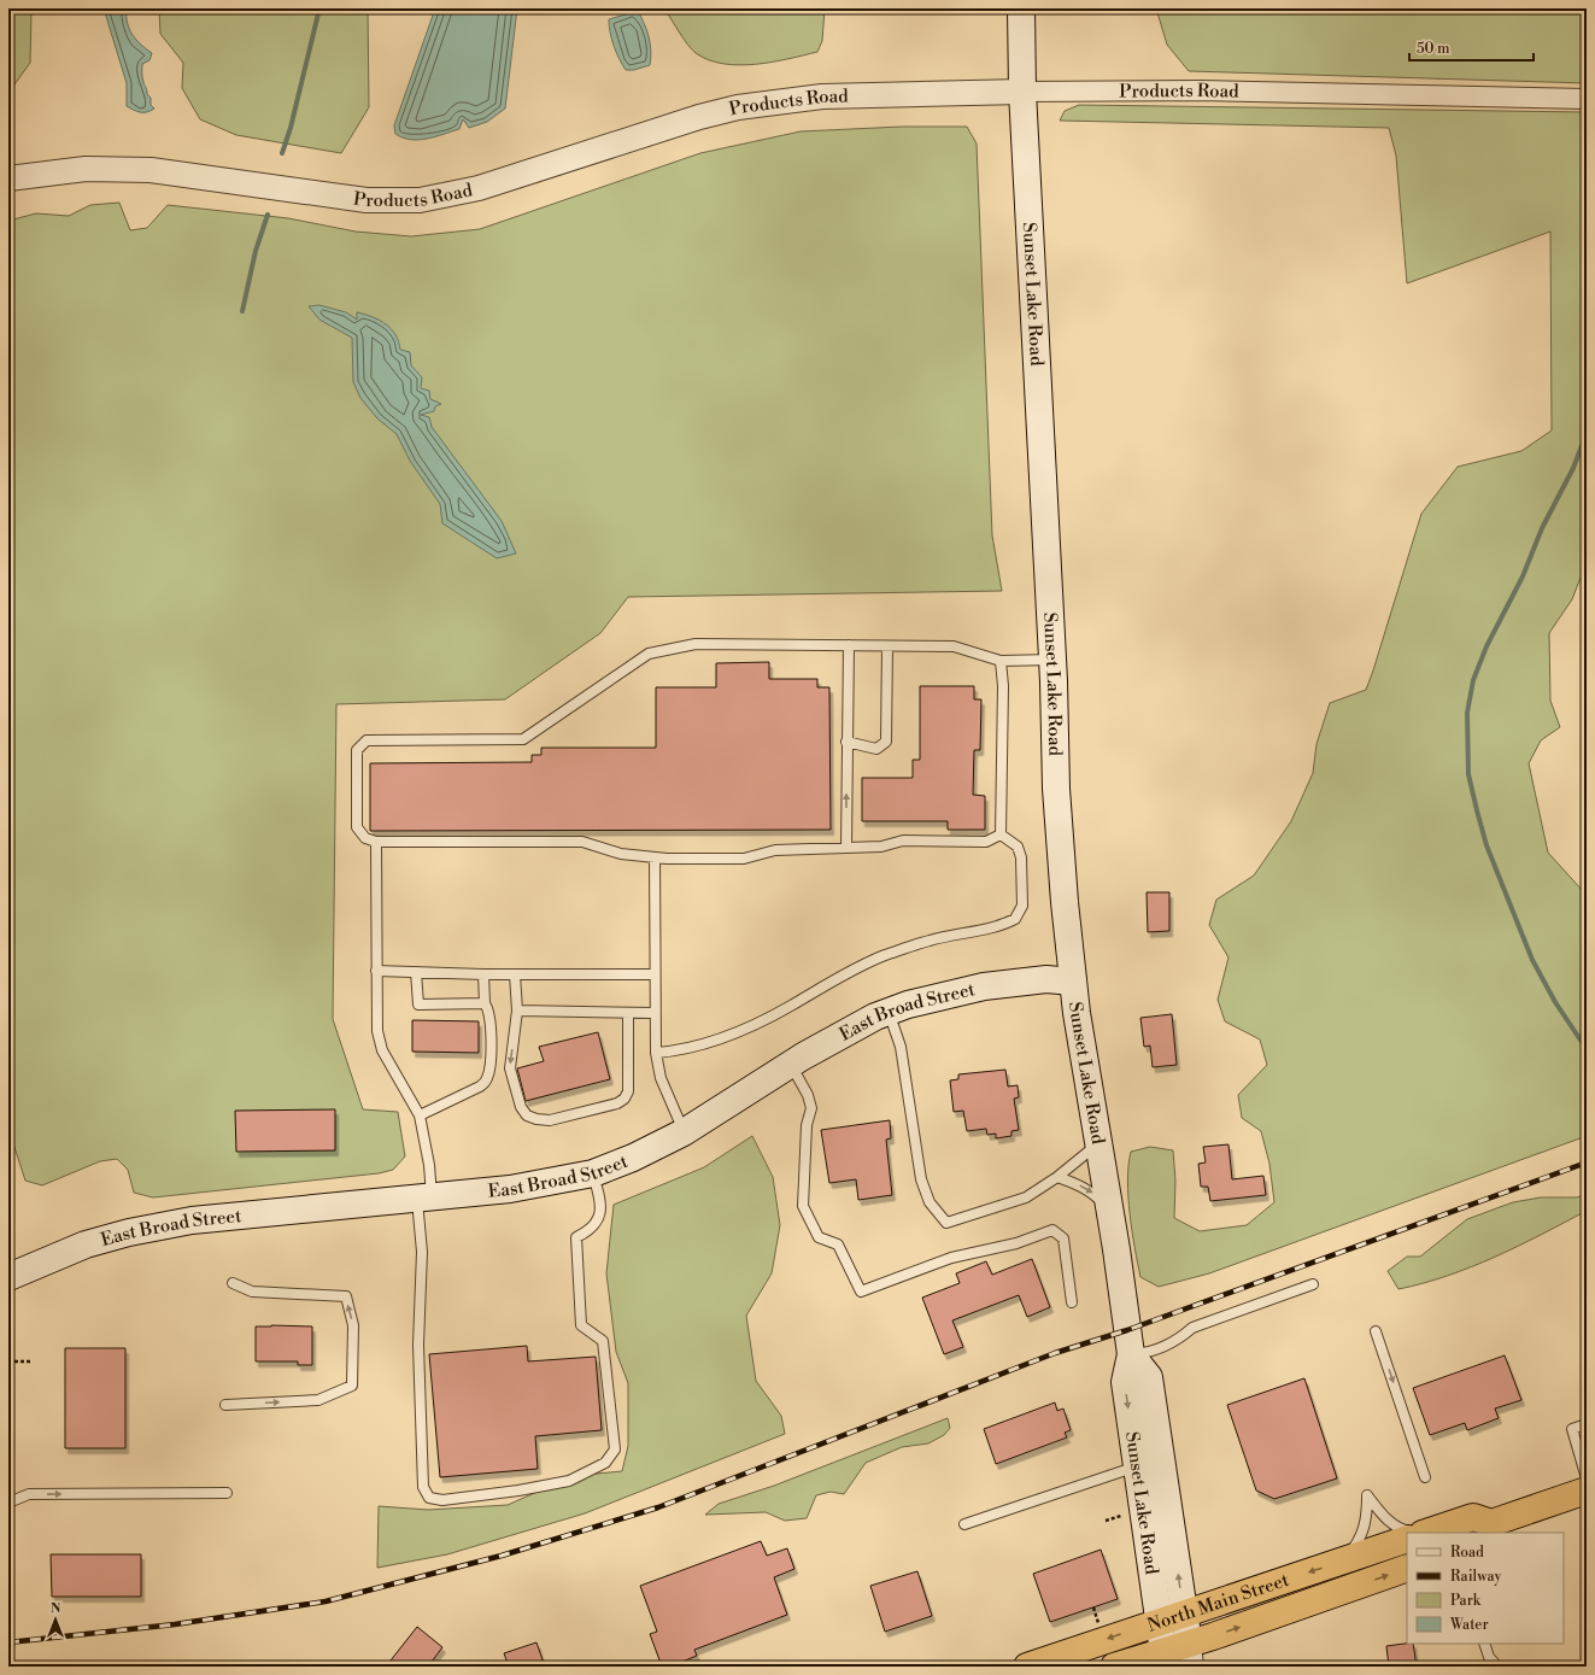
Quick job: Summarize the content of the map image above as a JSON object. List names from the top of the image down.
{
  "streets": {
    "highway": ["North Main Street"],
    "main road": ["Sunset Lake Road", "East Broad Street"],
    "street": ["Products Road"]
  },
  "crossings": [
    ["Products Road", "Sunset Lake Road"],
    ["Sunset Lake Road", "East Broad Street"],
    ["Sunset Lake Road", "North Main Street"]
  ],
  "legend": [
    "Road",
    "Railway",
    "Park",
    "Water"
  ],
  "scale_bar": "50 m",
  "north": "top"
}
